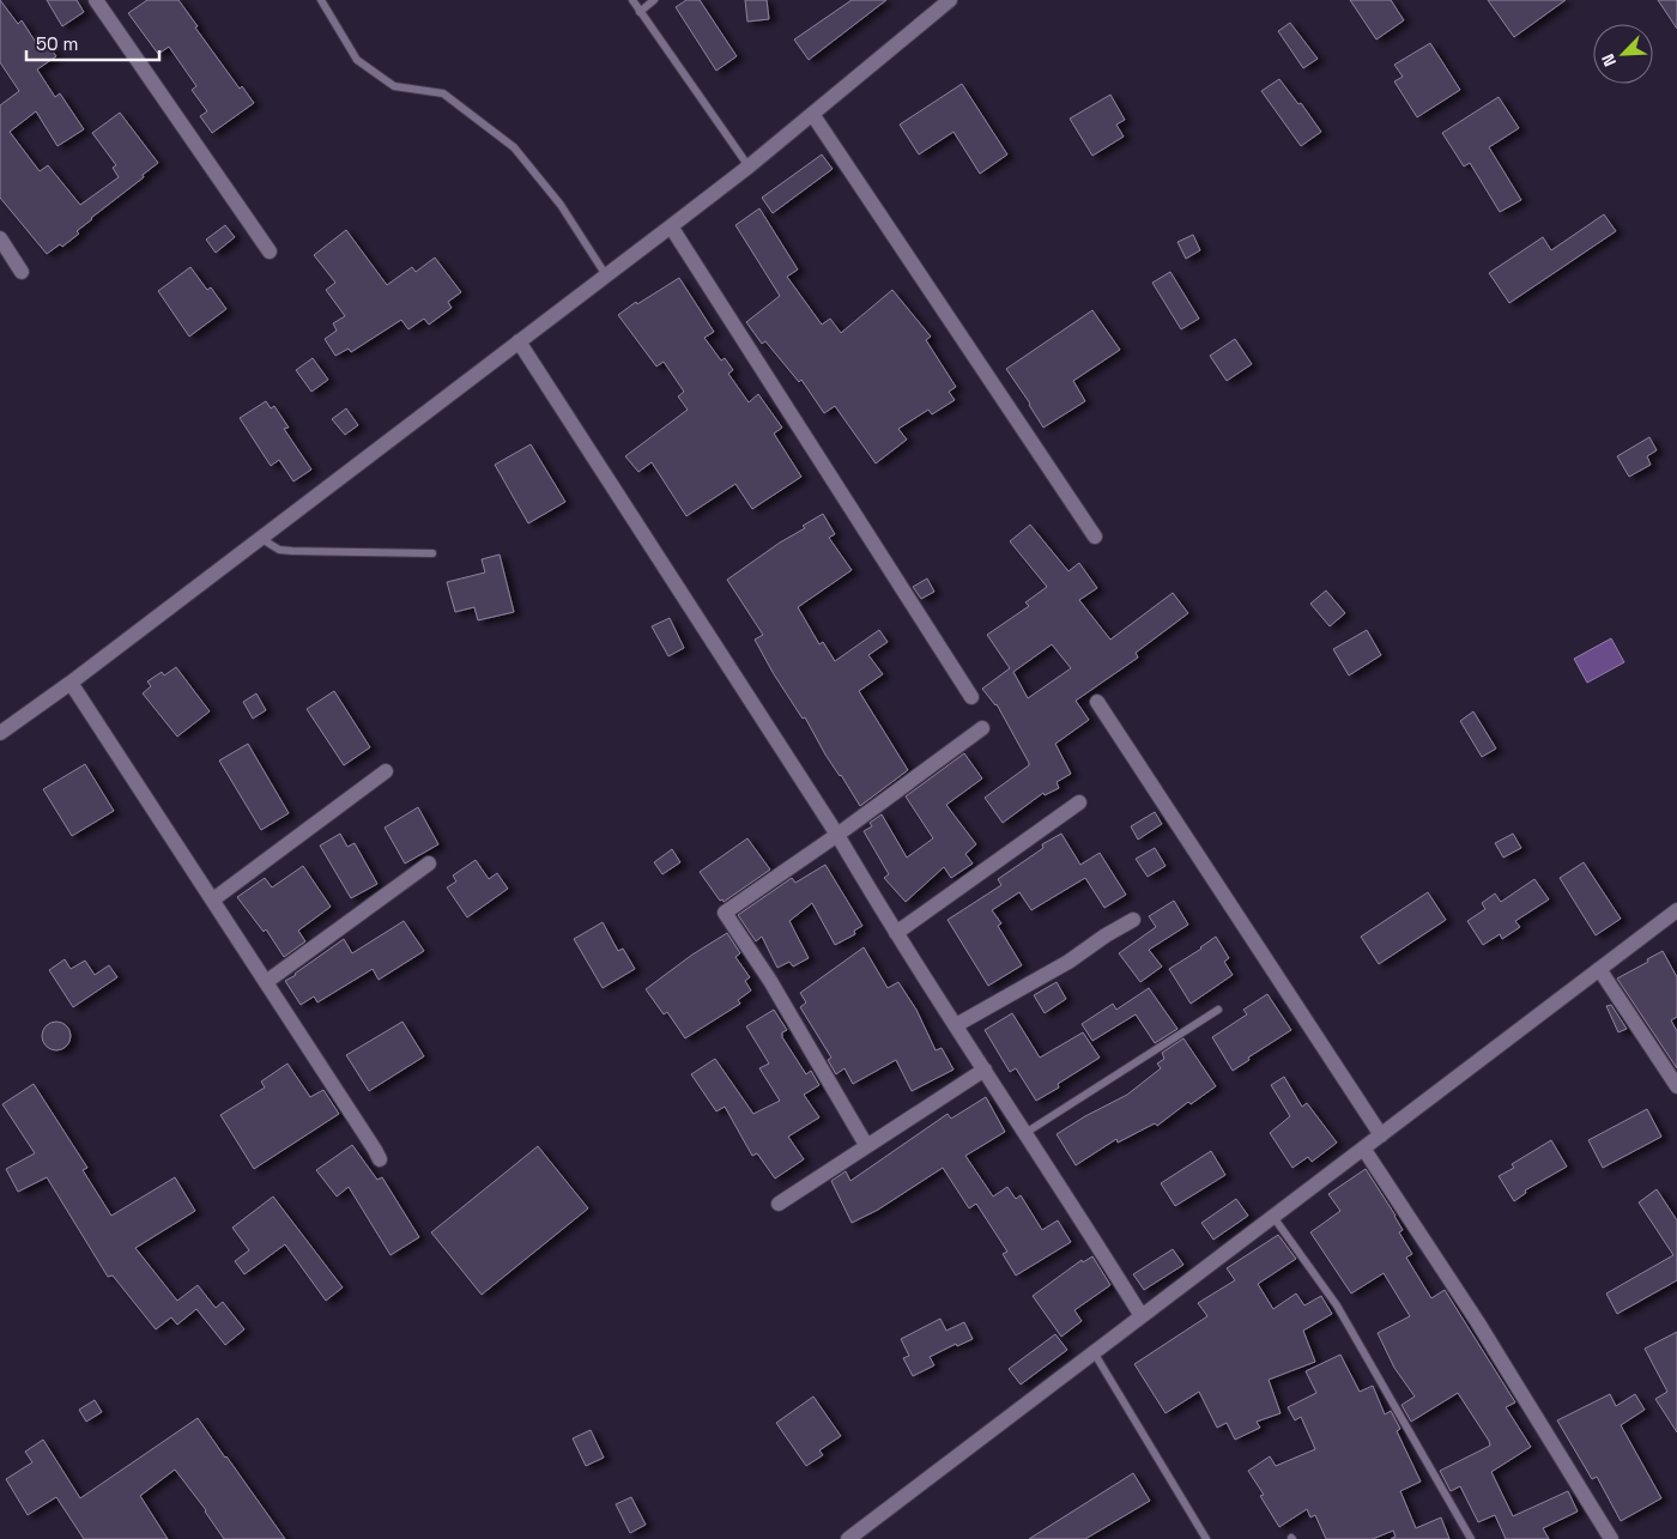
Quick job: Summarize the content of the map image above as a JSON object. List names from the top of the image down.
{
  "scale_bar": "50 m",
  "north": "bottom left"
}
